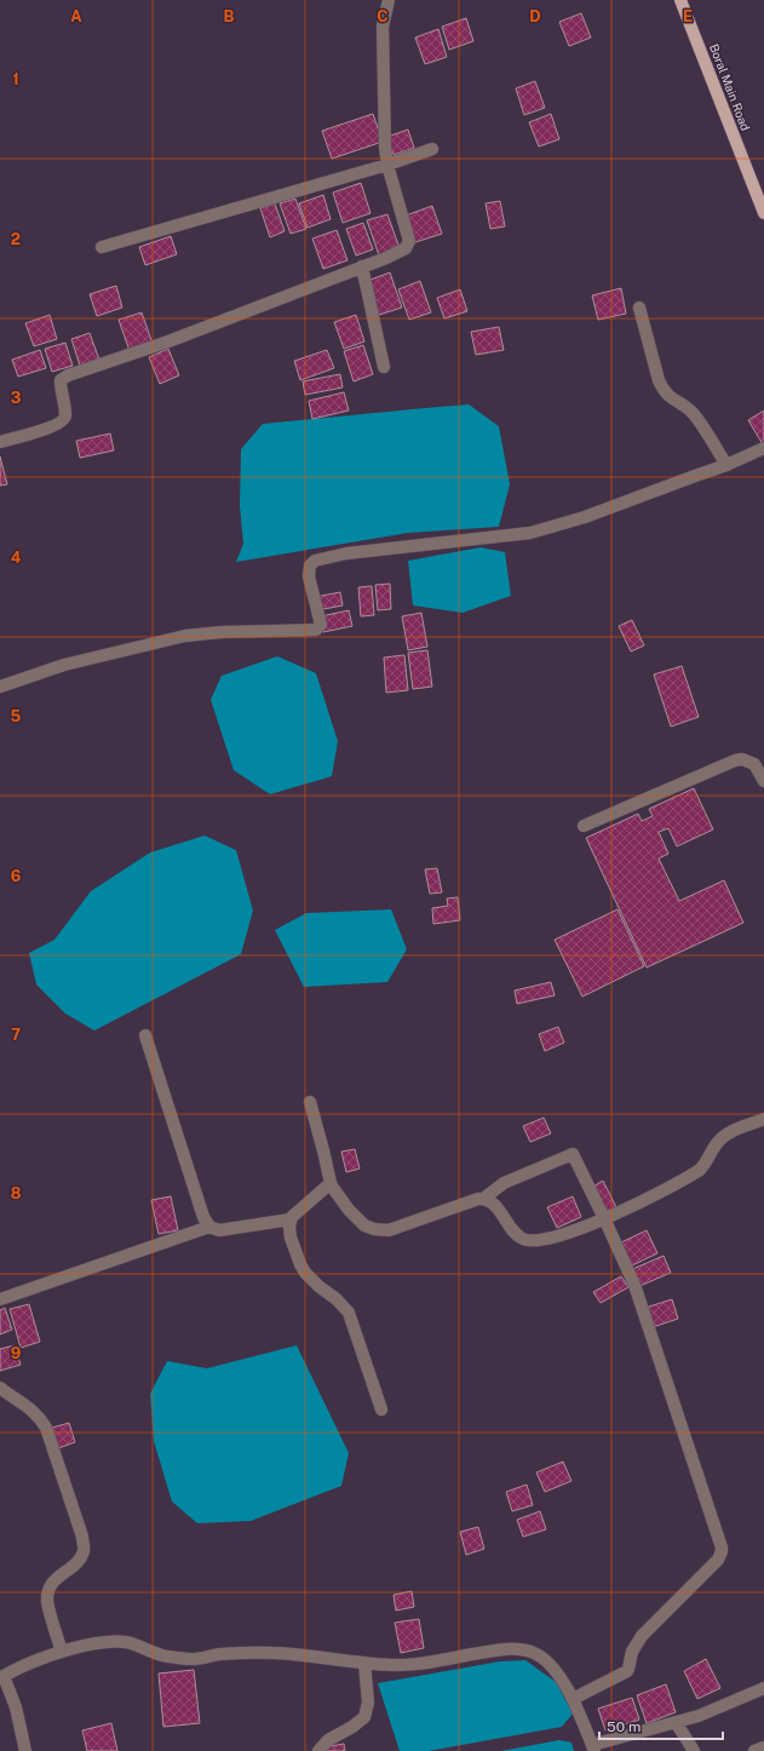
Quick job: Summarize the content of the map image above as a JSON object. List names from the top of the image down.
{
  "streets": {
    "main road": ["Boral Main Road"]
  },
  "scale_bar": "50 m",
  "grid": {
    "columns": [
      "A",
      "B",
      "C",
      "D",
      "E"
    ],
    "rows": [
      "1",
      "2",
      "3",
      "4",
      "5",
      "6",
      "7",
      "8",
      "9"
    ]
  }
}
